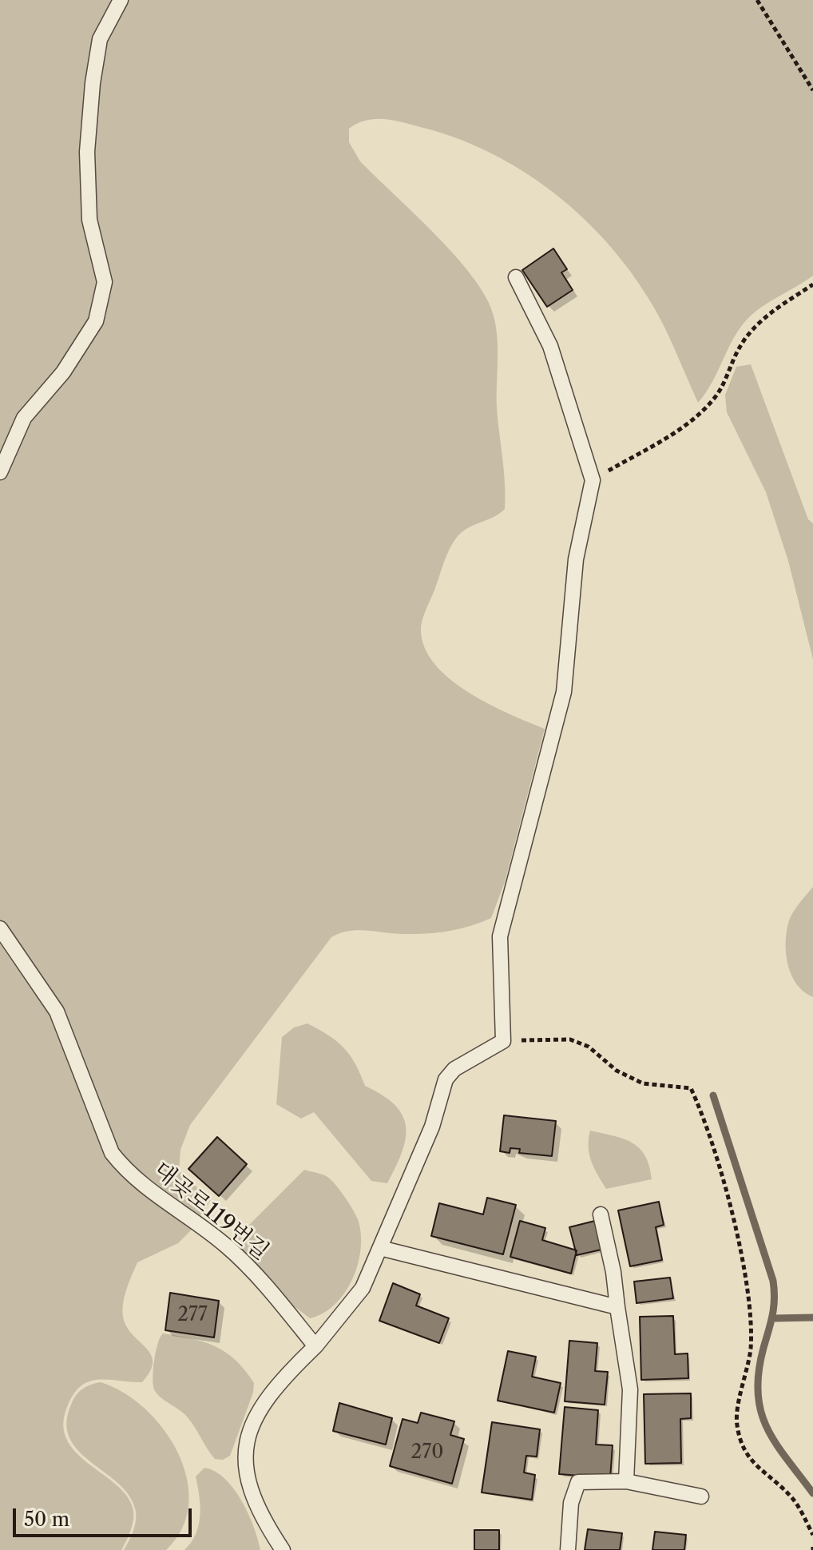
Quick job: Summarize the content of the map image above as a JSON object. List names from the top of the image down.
{
  "streets": {
    "lane": ["대곶로119번길"]
  },
  "house_numbers": ["277", "270"],
  "scale_bar": "50 m"
}
